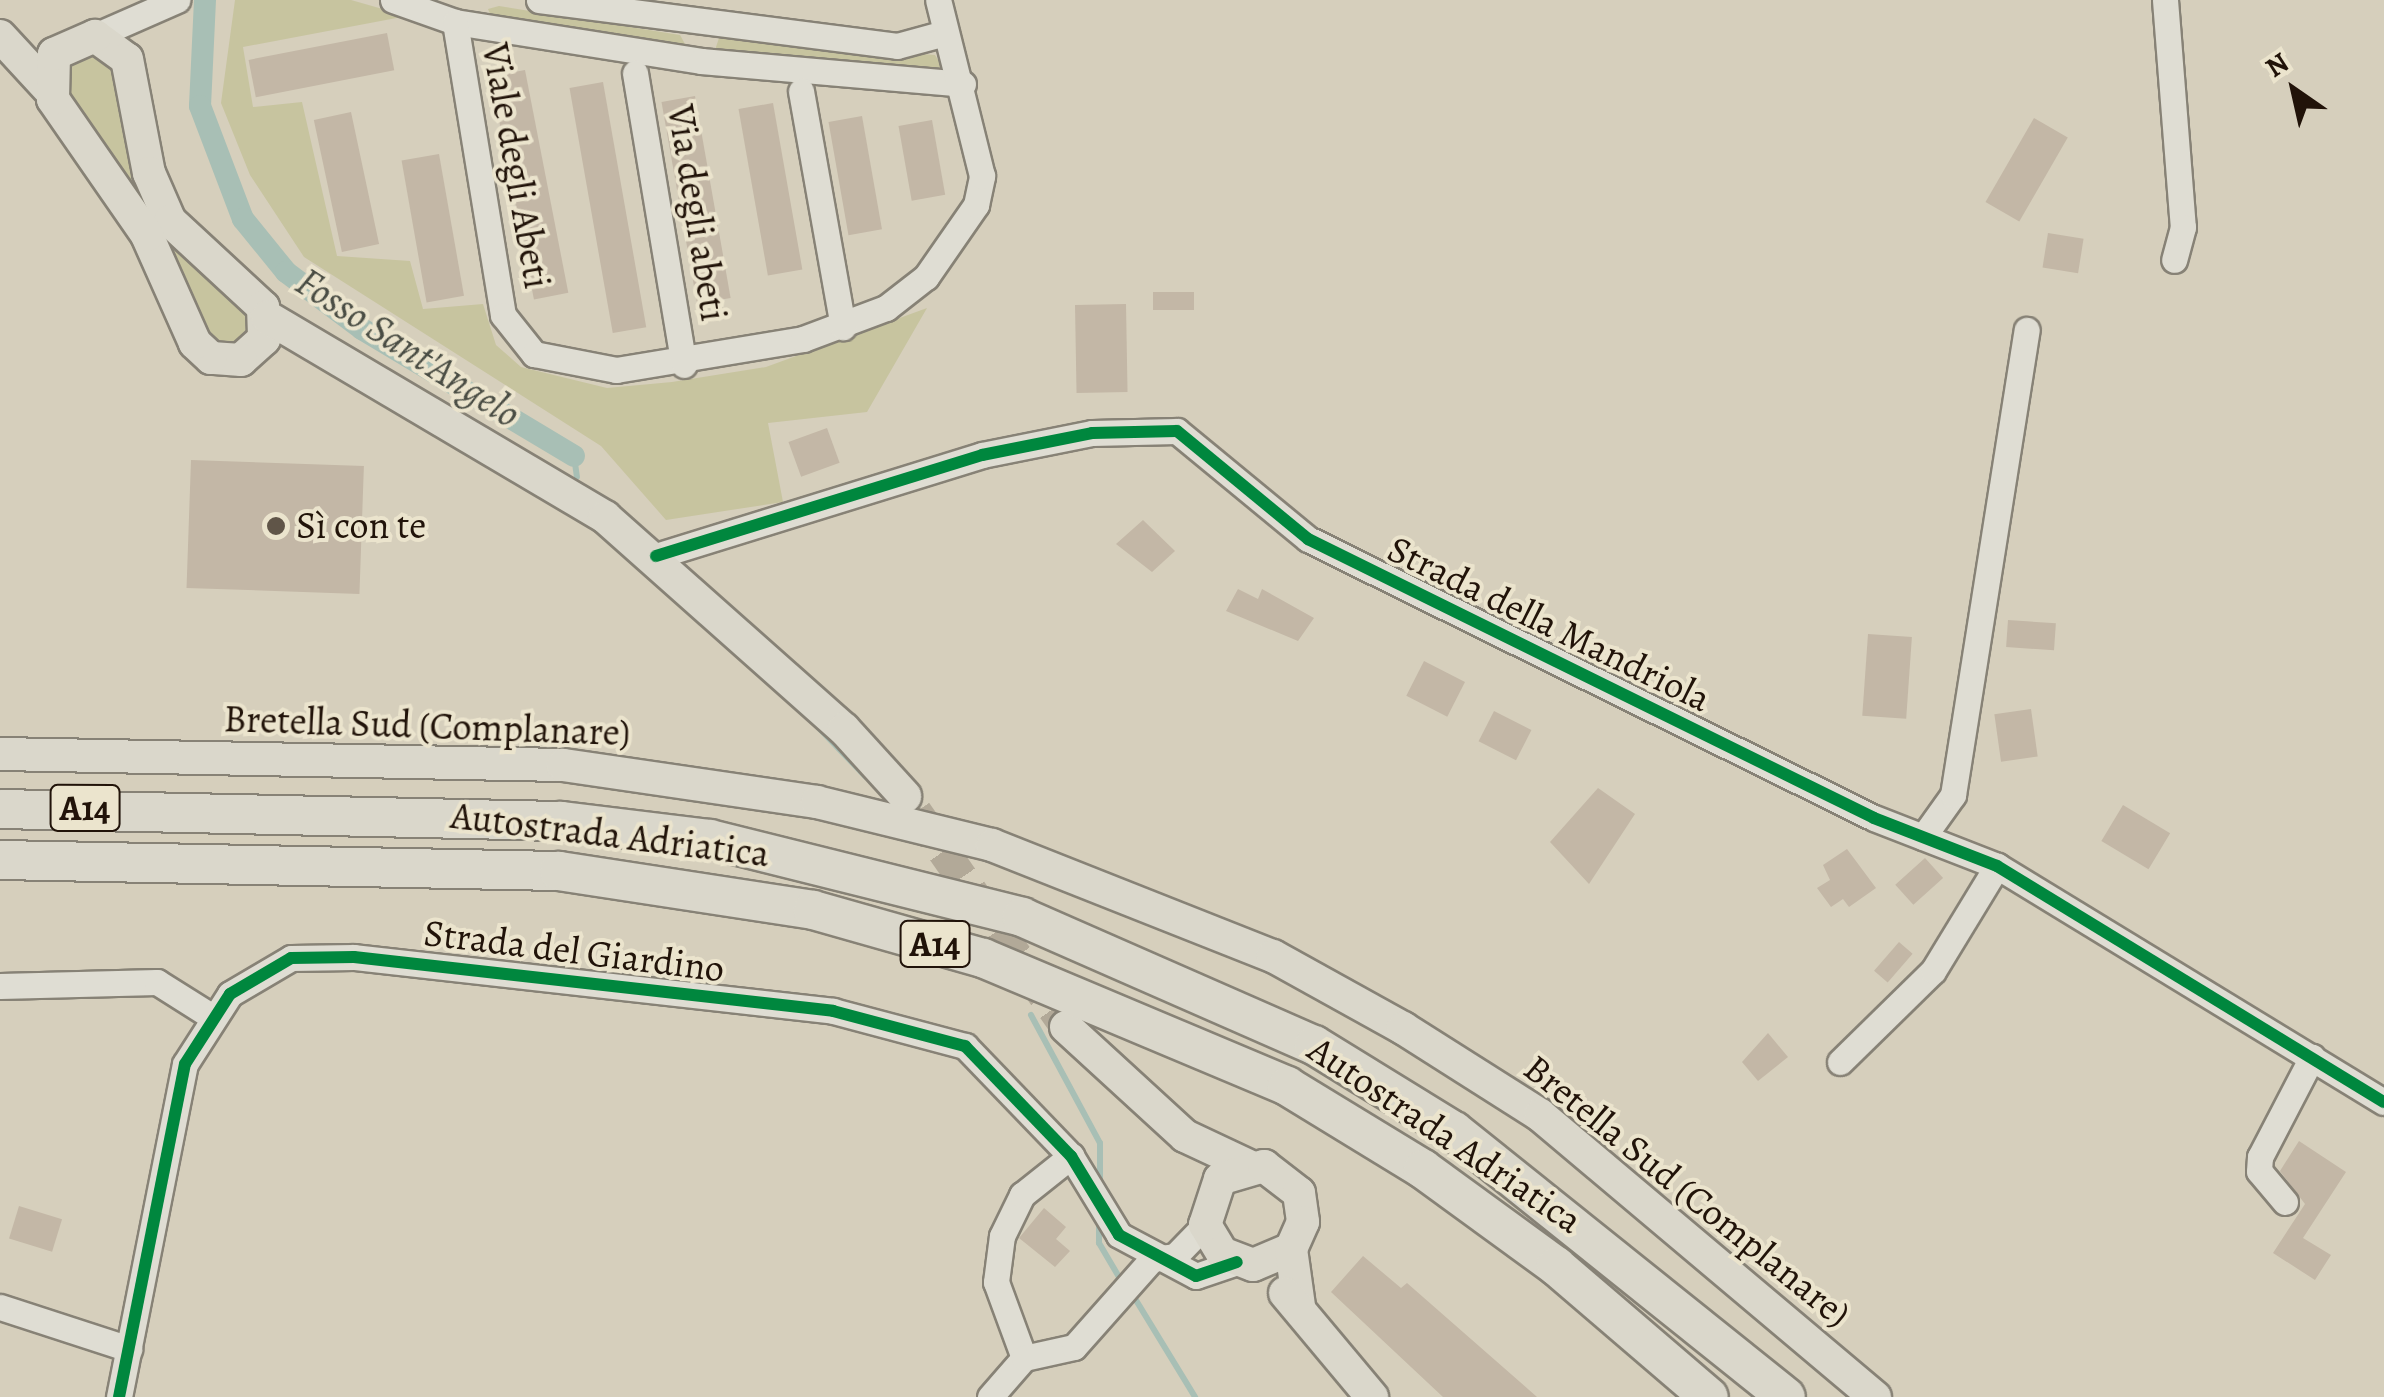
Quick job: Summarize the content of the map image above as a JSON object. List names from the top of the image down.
{
  "streets": {
    "highway": ["A14", "Autostrada Adriatica"],
    "main road": ["Bretella Sud (Complanare)"],
    "street": [
      "Viale degli Abeti",
      "Via degli abeti",
      "Strada della Mandriola",
      "Strada del Giardino"
    ]
  },
  "crossings": [
    ["Viale degli Abeti", "Via degli abeti"]
  ],
  "water": ["Fosso Sant'Angelo"],
  "places": ["Sì con te"],
  "north": "top left"
}
